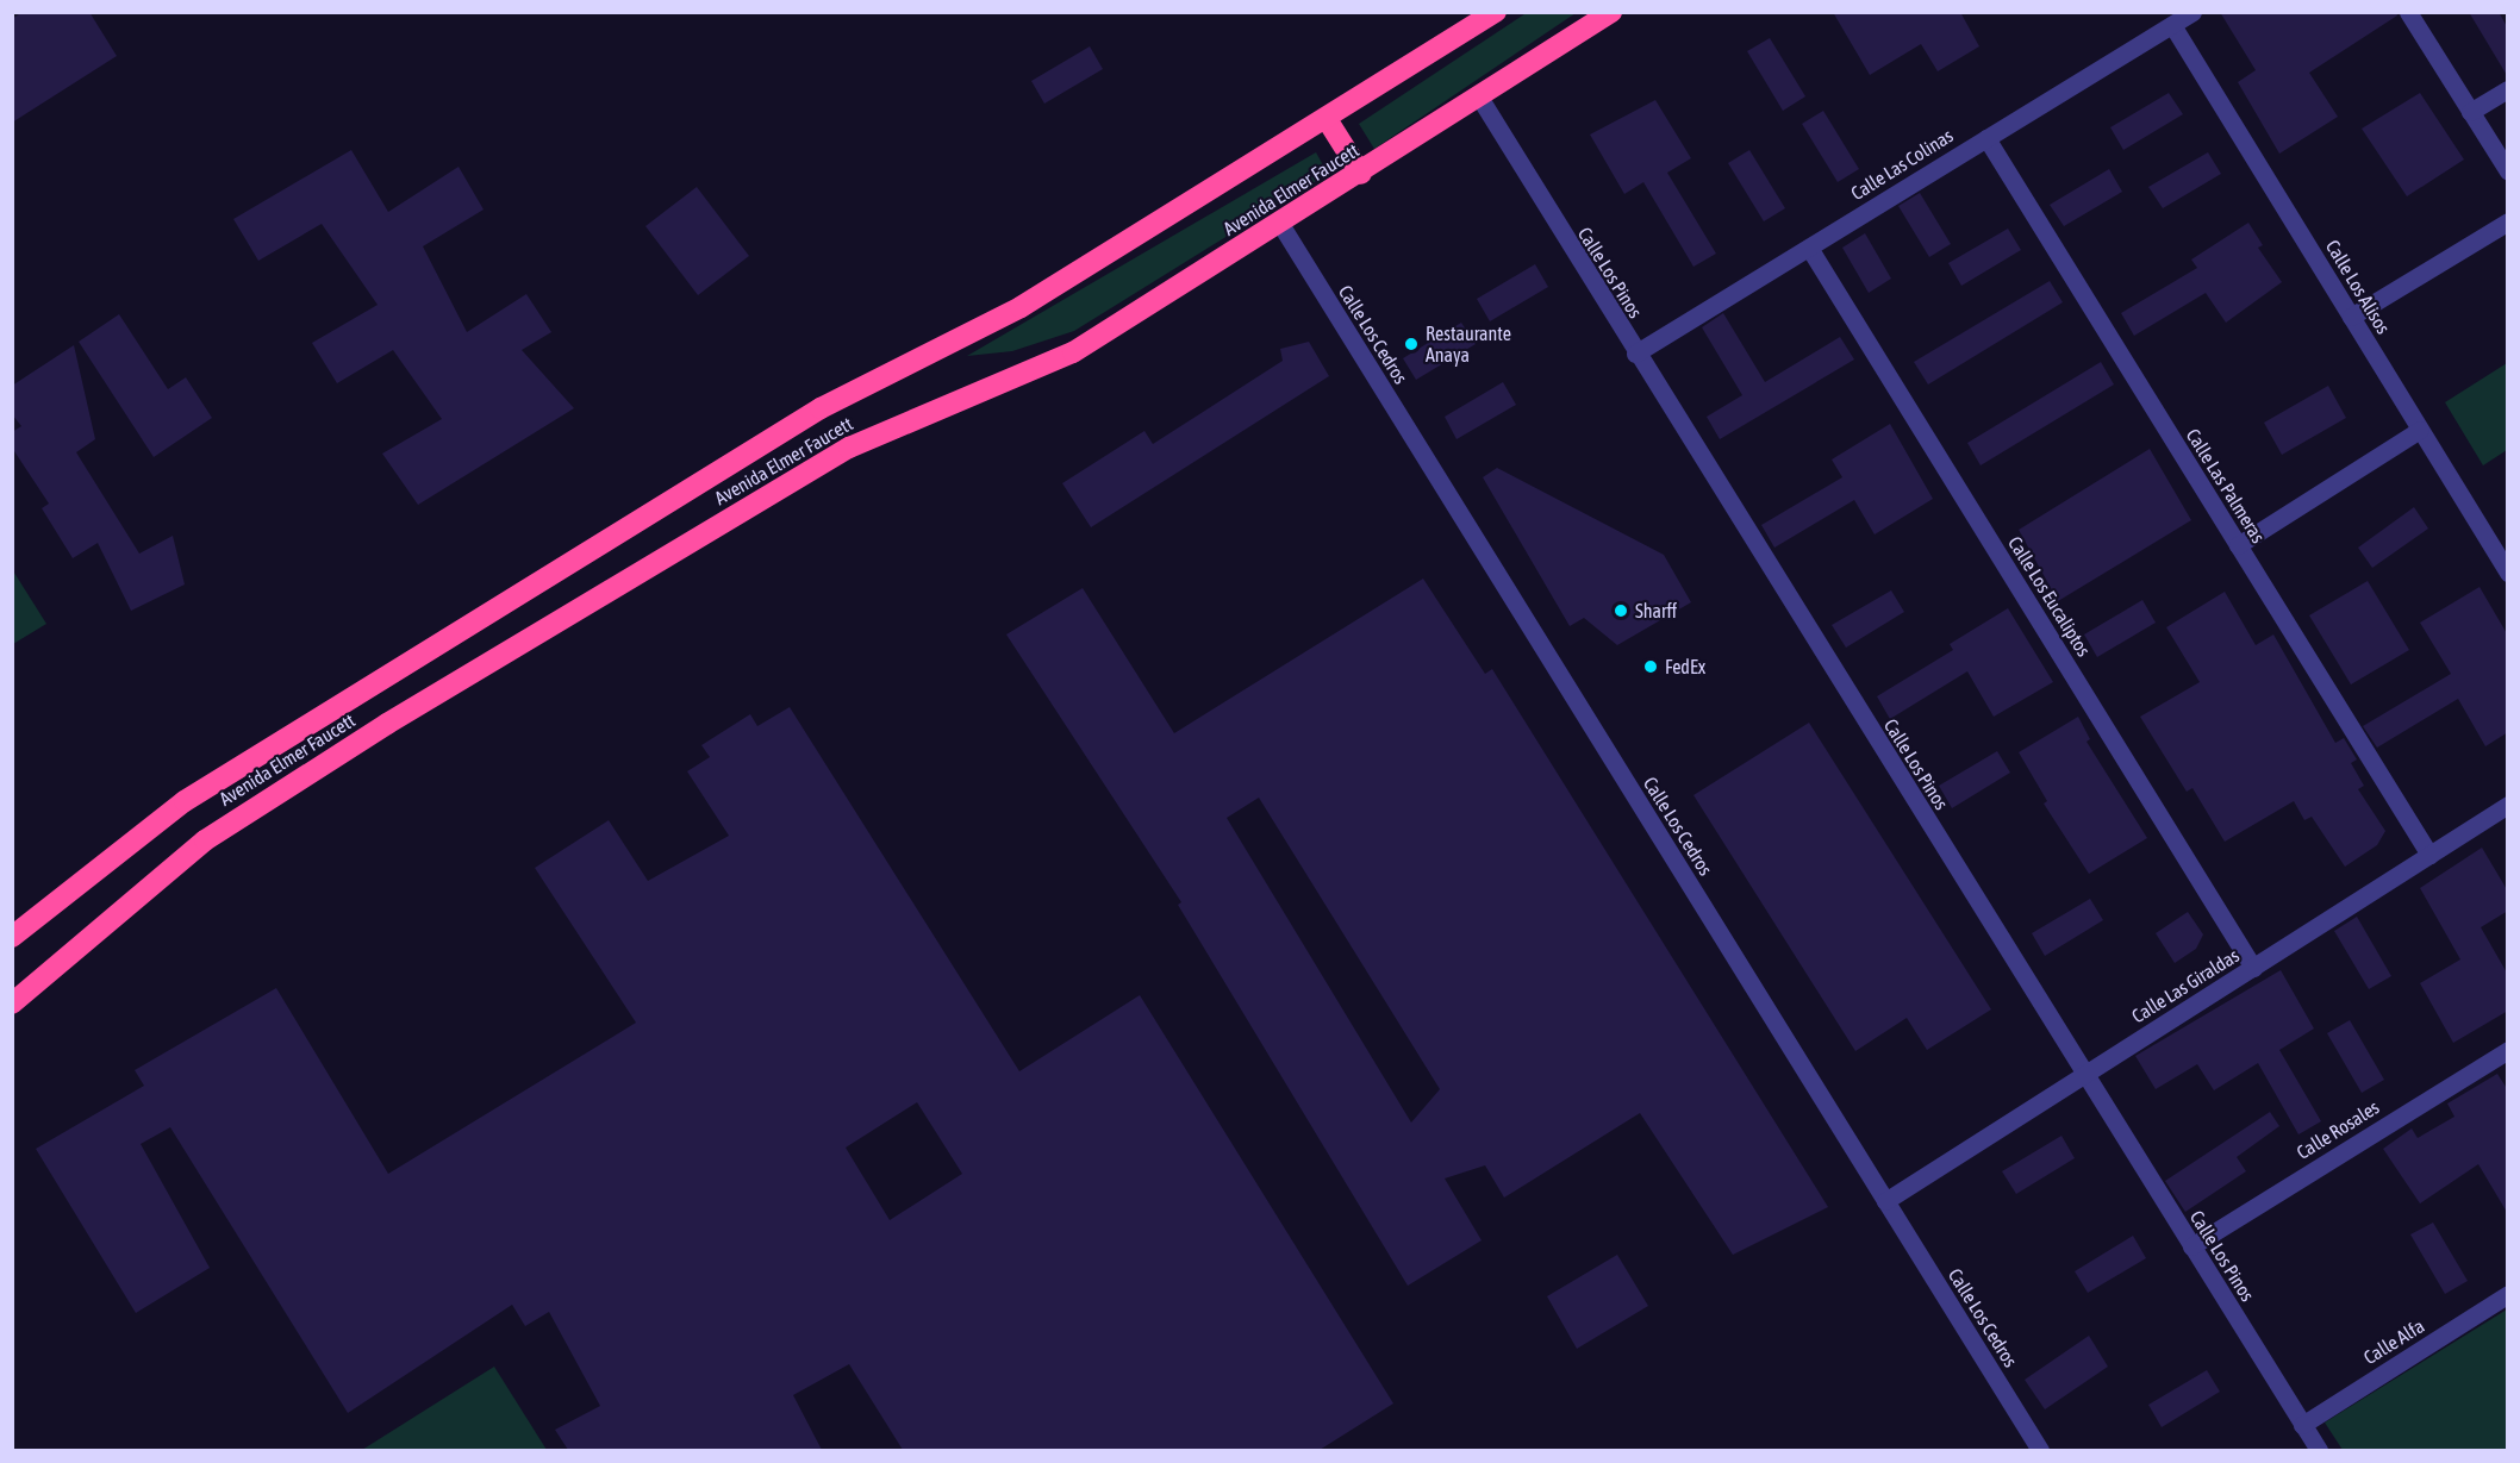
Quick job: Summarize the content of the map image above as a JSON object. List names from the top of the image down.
{
  "streets": {
    "highway": ["Avenida Elmer Faucett"],
    "street": [
      "Calle Las Colinas",
      "Calle Los Pinos",
      "Calle Los Alisos",
      "Calle Los Cedros",
      "Calle Las Palmeras",
      "Calle Los Eucaliptos",
      "Calle Las Giraldas",
      "Calle Rosales",
      "Calle Alfa"
    ]
  },
  "crossings": [
    ["Calle Las Colinas", "Calle Los Pinos"],
    ["Calle Las Colinas", "Calle Los Alisos"],
    ["Calle Las Colinas", "Calle Las Palmeras"],
    ["Calle Las Colinas", "Calle Los Eucaliptos"],
    ["Avenida Elmer Faucett", "Calle Los Pinos"],
    ["Avenida Elmer Faucett", "Calle Los Cedros"],
    ["Calle Los Pinos", "Calle Las Giraldas"],
    ["Calle Los Pinos", "Calle Rosales"],
    ["Calle Los Pinos", "Calle Alfa"],
    ["Calle Los Cedros", "Calle Las Giraldas"],
    ["Calle Las Palmeras", "Calle Las Giraldas"],
    ["Calle Los Eucaliptos", "Calle Las Giraldas"]
  ],
  "places": ["Restaurante Anaya", "Sharff", "FedEx"]
}
